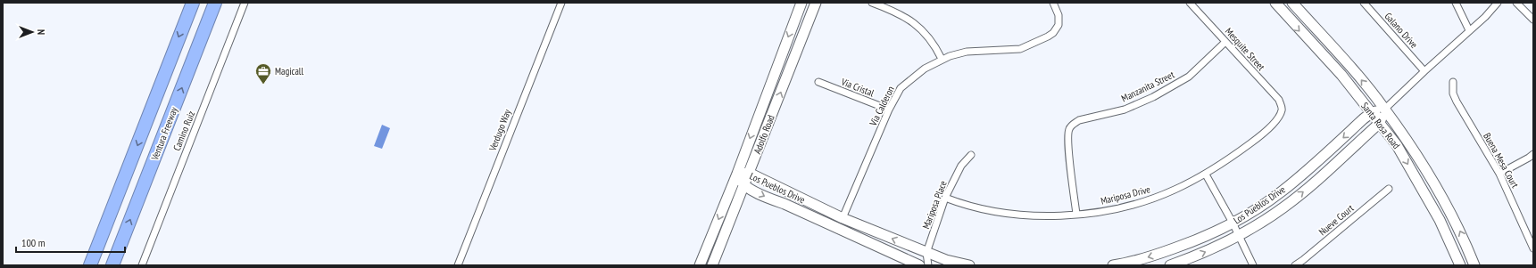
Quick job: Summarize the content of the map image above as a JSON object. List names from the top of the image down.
{
  "streets": {
    "highway": ["Ventura Freeway"],
    "street": [
      "Galano Drive",
      "Mesquite Street",
      "Manzanita Street",
      "Via Cristal",
      "Via Calderon",
      "Santa Rosa Road",
      "Verdugo Way",
      "Camino Ruiz",
      "Adolfo Road",
      "Buena Mesa Court",
      "Los Pueblos Drive",
      "Mariposa Drive",
      "Mariposa Place",
      "Nueve Court"
    ]
  },
  "crossings": [
    ["Galano Drive", "Los Pueblos Drive"],
    ["Mesquite Street", "Manzanita Street"],
    ["Mesquite Street", "Mariposa Drive"],
    ["Manzanita Street", "Mariposa Drive"],
    ["Via Cristal", "Via Calderon"],
    ["Via Calderon", "Los Pueblos Drive"],
    ["Santa Rosa Road", "Los Pueblos Drive"],
    ["Adolfo Road", "Los Pueblos Drive"],
    ["Los Pueblos Drive", "Mariposa Place"],
    ["Mariposa Drive", "Mariposa Place"]
  ],
  "places": {
    "office": ["Magicall"]
  },
  "scale_bar": "100 m",
  "north": "right"
}
